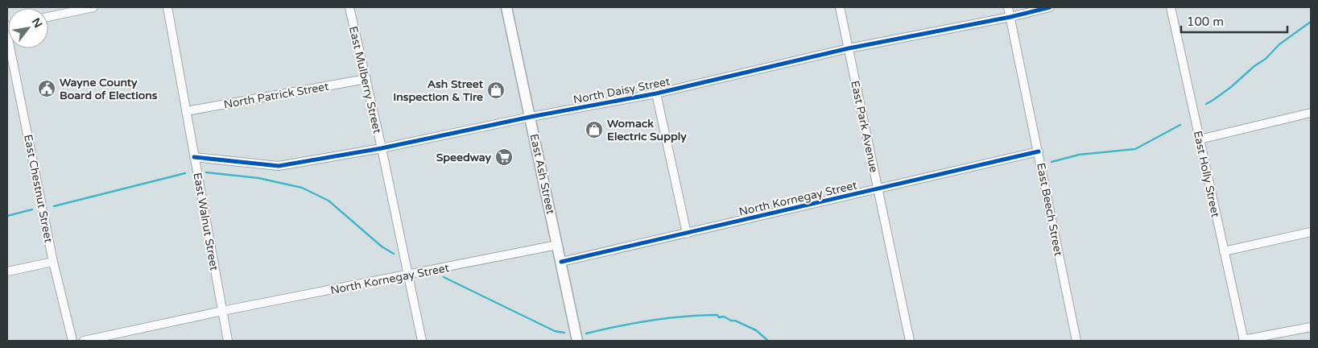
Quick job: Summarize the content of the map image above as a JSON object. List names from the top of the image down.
{
  "streets": {
    "main road": ["East Ash Street"],
    "street": [
      "East Mulberry Street",
      "North Daisy Street",
      "North Patrick Street",
      "East Park Avenue",
      "East Holly Street",
      "East Chestnut Street",
      "North Kornegay Street",
      "East Beech Street",
      "East Walnut Street"
    ]
  },
  "crossings": [
    ["East Mulberry Street", "North Daisy Street"],
    ["East Mulberry Street", "North Patrick Street"],
    ["East Mulberry Street", "North Kornegay Street"],
    ["North Daisy Street", "East Park Avenue"],
    ["North Daisy Street", "East Ash Street"],
    ["North Daisy Street", "East Beech Street"],
    ["North Daisy Street", "East Walnut Street"],
    ["North Patrick Street", "East Walnut Street"],
    ["East Park Avenue", "North Kornegay Street"],
    ["East Ash Street", "North Kornegay Street"],
    ["North Kornegay Street", "East Beech Street"],
    ["North Kornegay Street", "East Walnut Street"]
  ],
  "places": {
    "public building": ["Wayne County Board of Elections"],
    "shop": ["Ash Street Inspection & Tire", "Womack Electric Supply"],
    "supermarket": ["Speedway"]
  },
  "scale_bar": "100 m",
  "north": "top right"
}
